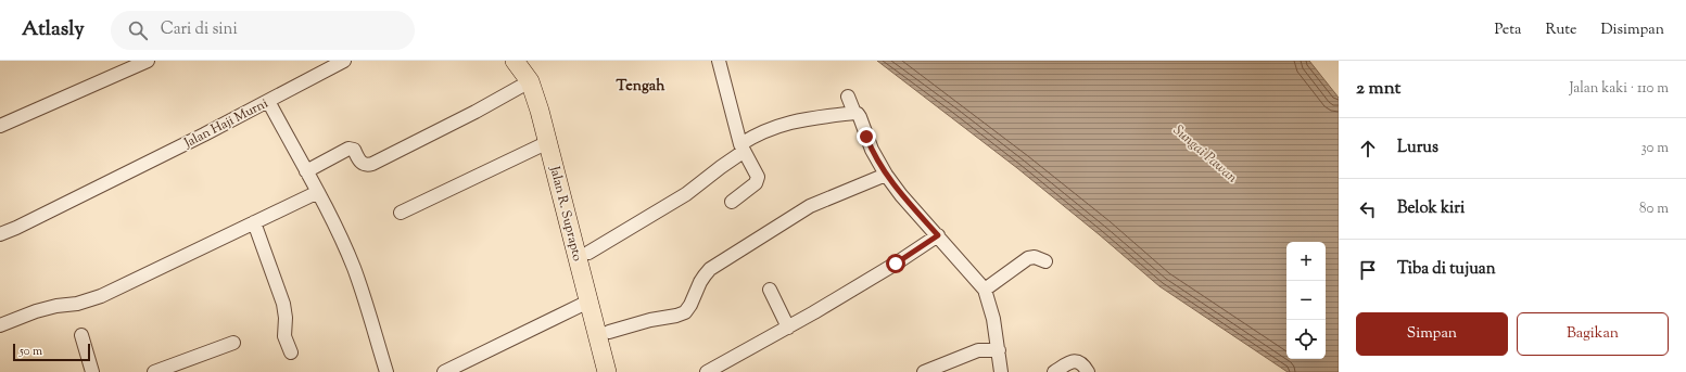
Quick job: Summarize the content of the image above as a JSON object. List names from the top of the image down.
{
  "streets": {
    "highway": ["Jalan R. Suprapto"],
    "street": ["Jalan Haji Murni"]
  },
  "districts": ["Tengah"],
  "water": ["Sungai Pawan"],
  "scale_bar": "50 m",
  "page": {
    "header": "Atlasly",
    "search": "Cari di sini",
    "nav": ["Peta", "Rute", "Disimpan"],
    "heading": ["2 mnt", "Jalan kaki · 110 m"],
    "list": [
      ["Lurus", "30 m"],
      ["Belok kiri", "80 m"],
      "Tiba di tujuan"
    ],
    "map_buttons": ["+", "−"],
    "buttons": ["Simpan", "Bagikan"],
    "scale": "50 m"
  }
}
